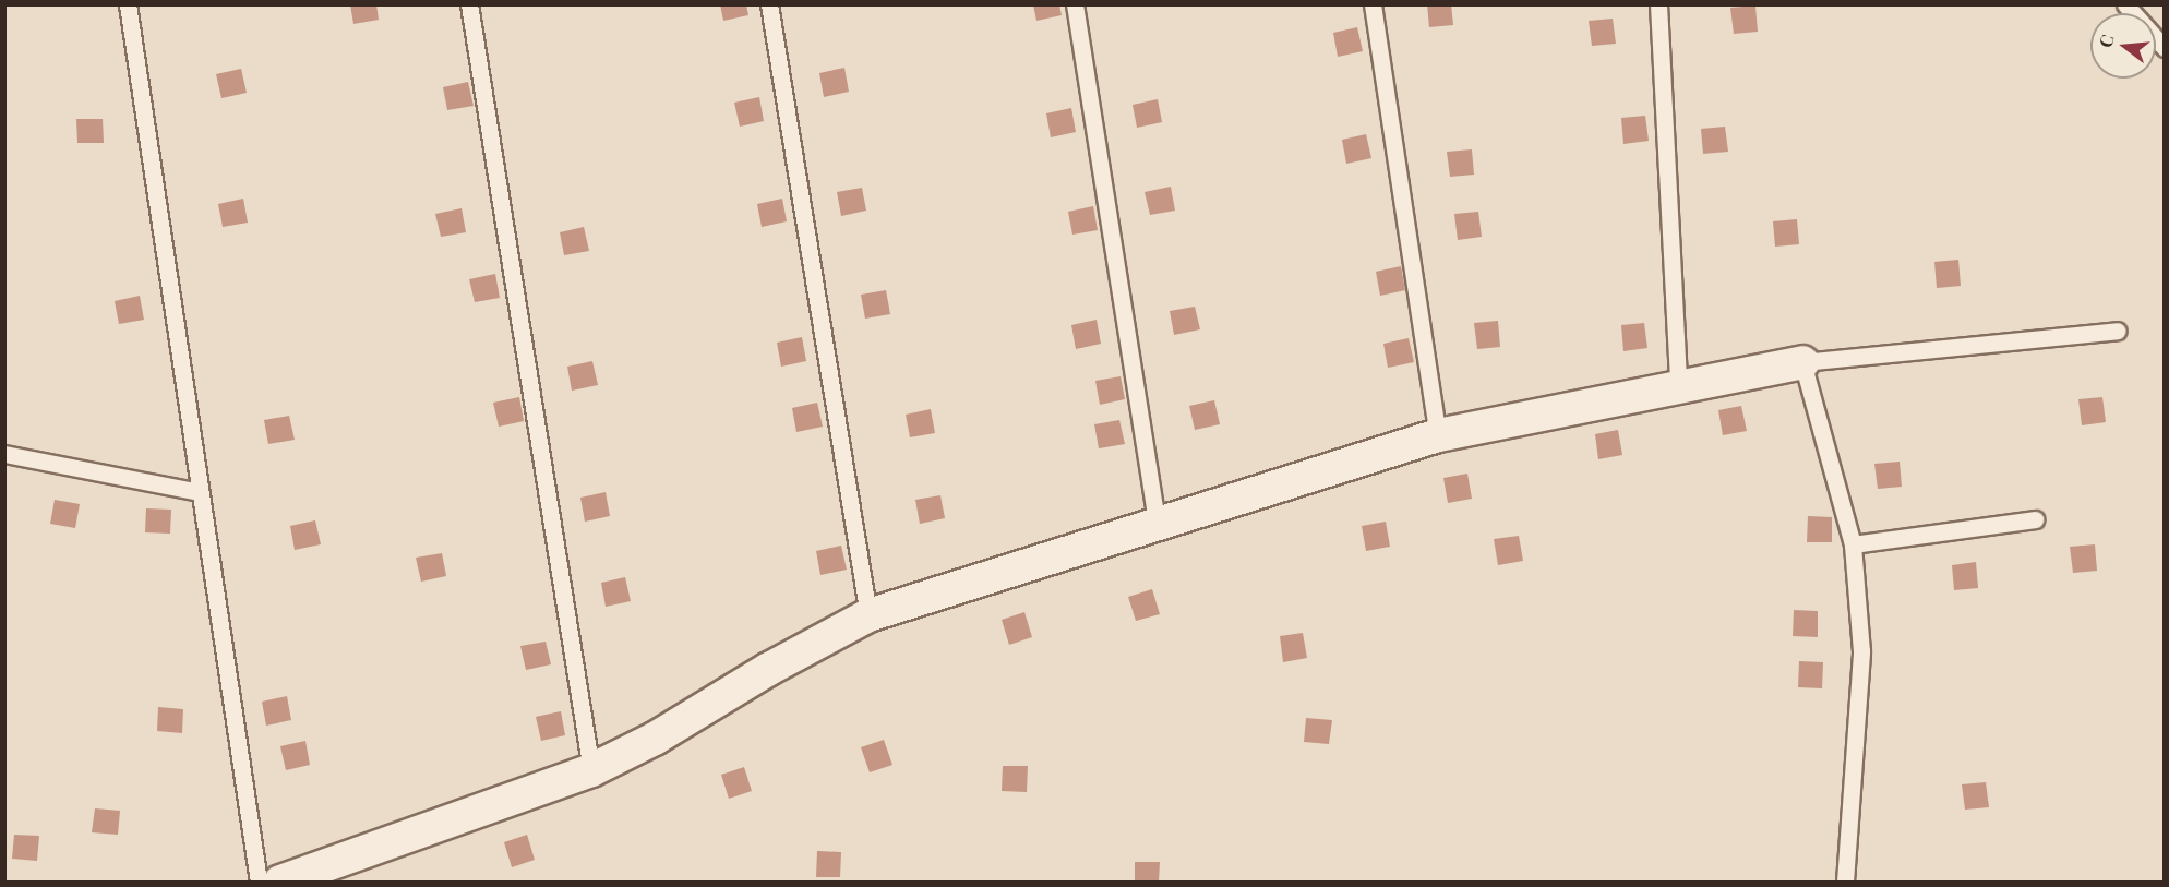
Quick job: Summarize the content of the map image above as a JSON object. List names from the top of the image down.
{
  "north": "left"
}
